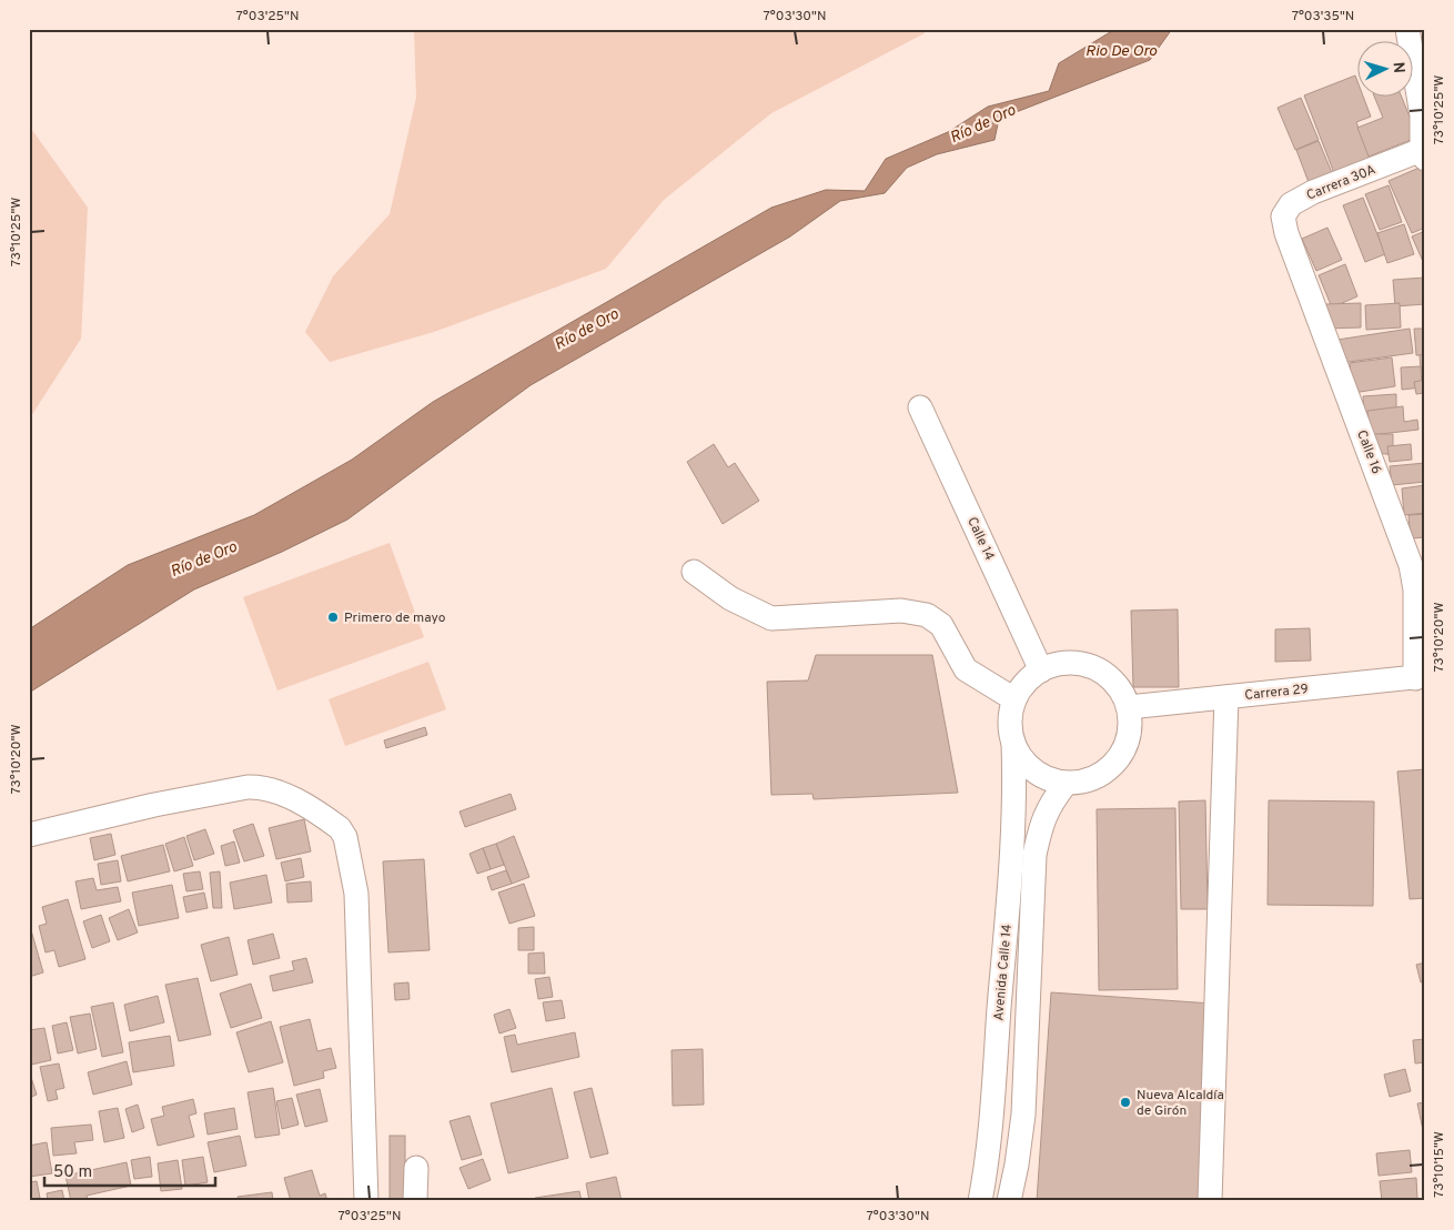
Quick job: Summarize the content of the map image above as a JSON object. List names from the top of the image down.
{
  "streets": {
    "street": [
      "Carrera 30A",
      "Calle 16",
      "Calle 14",
      "Carrera 29",
      "Avenida Calle 14"
    ]
  },
  "crossings": [
    ["Carrera 30A", "Calle 16"],
    ["Calle 16", "Carrera 29"],
    ["Calle 14", "Carrera 29"],
    ["Calle 14", "Avenida Calle 14"],
    ["Carrera 29", "Avenida Calle 14"]
  ],
  "water": ["Rio De Oro", "Río de Oro"],
  "places": ["Primero de mayo", "Nueva Alcaldía de Girón"],
  "scale_bar": "50 m",
  "north": "right",
  "coordinates": [
    "7°03'25\"N",
    "7°03'30\"N",
    "7°03'35\"N",
    "73°10'25\"W",
    "73°10'20\"W",
    "73°10'15\"W"
  ]
}
